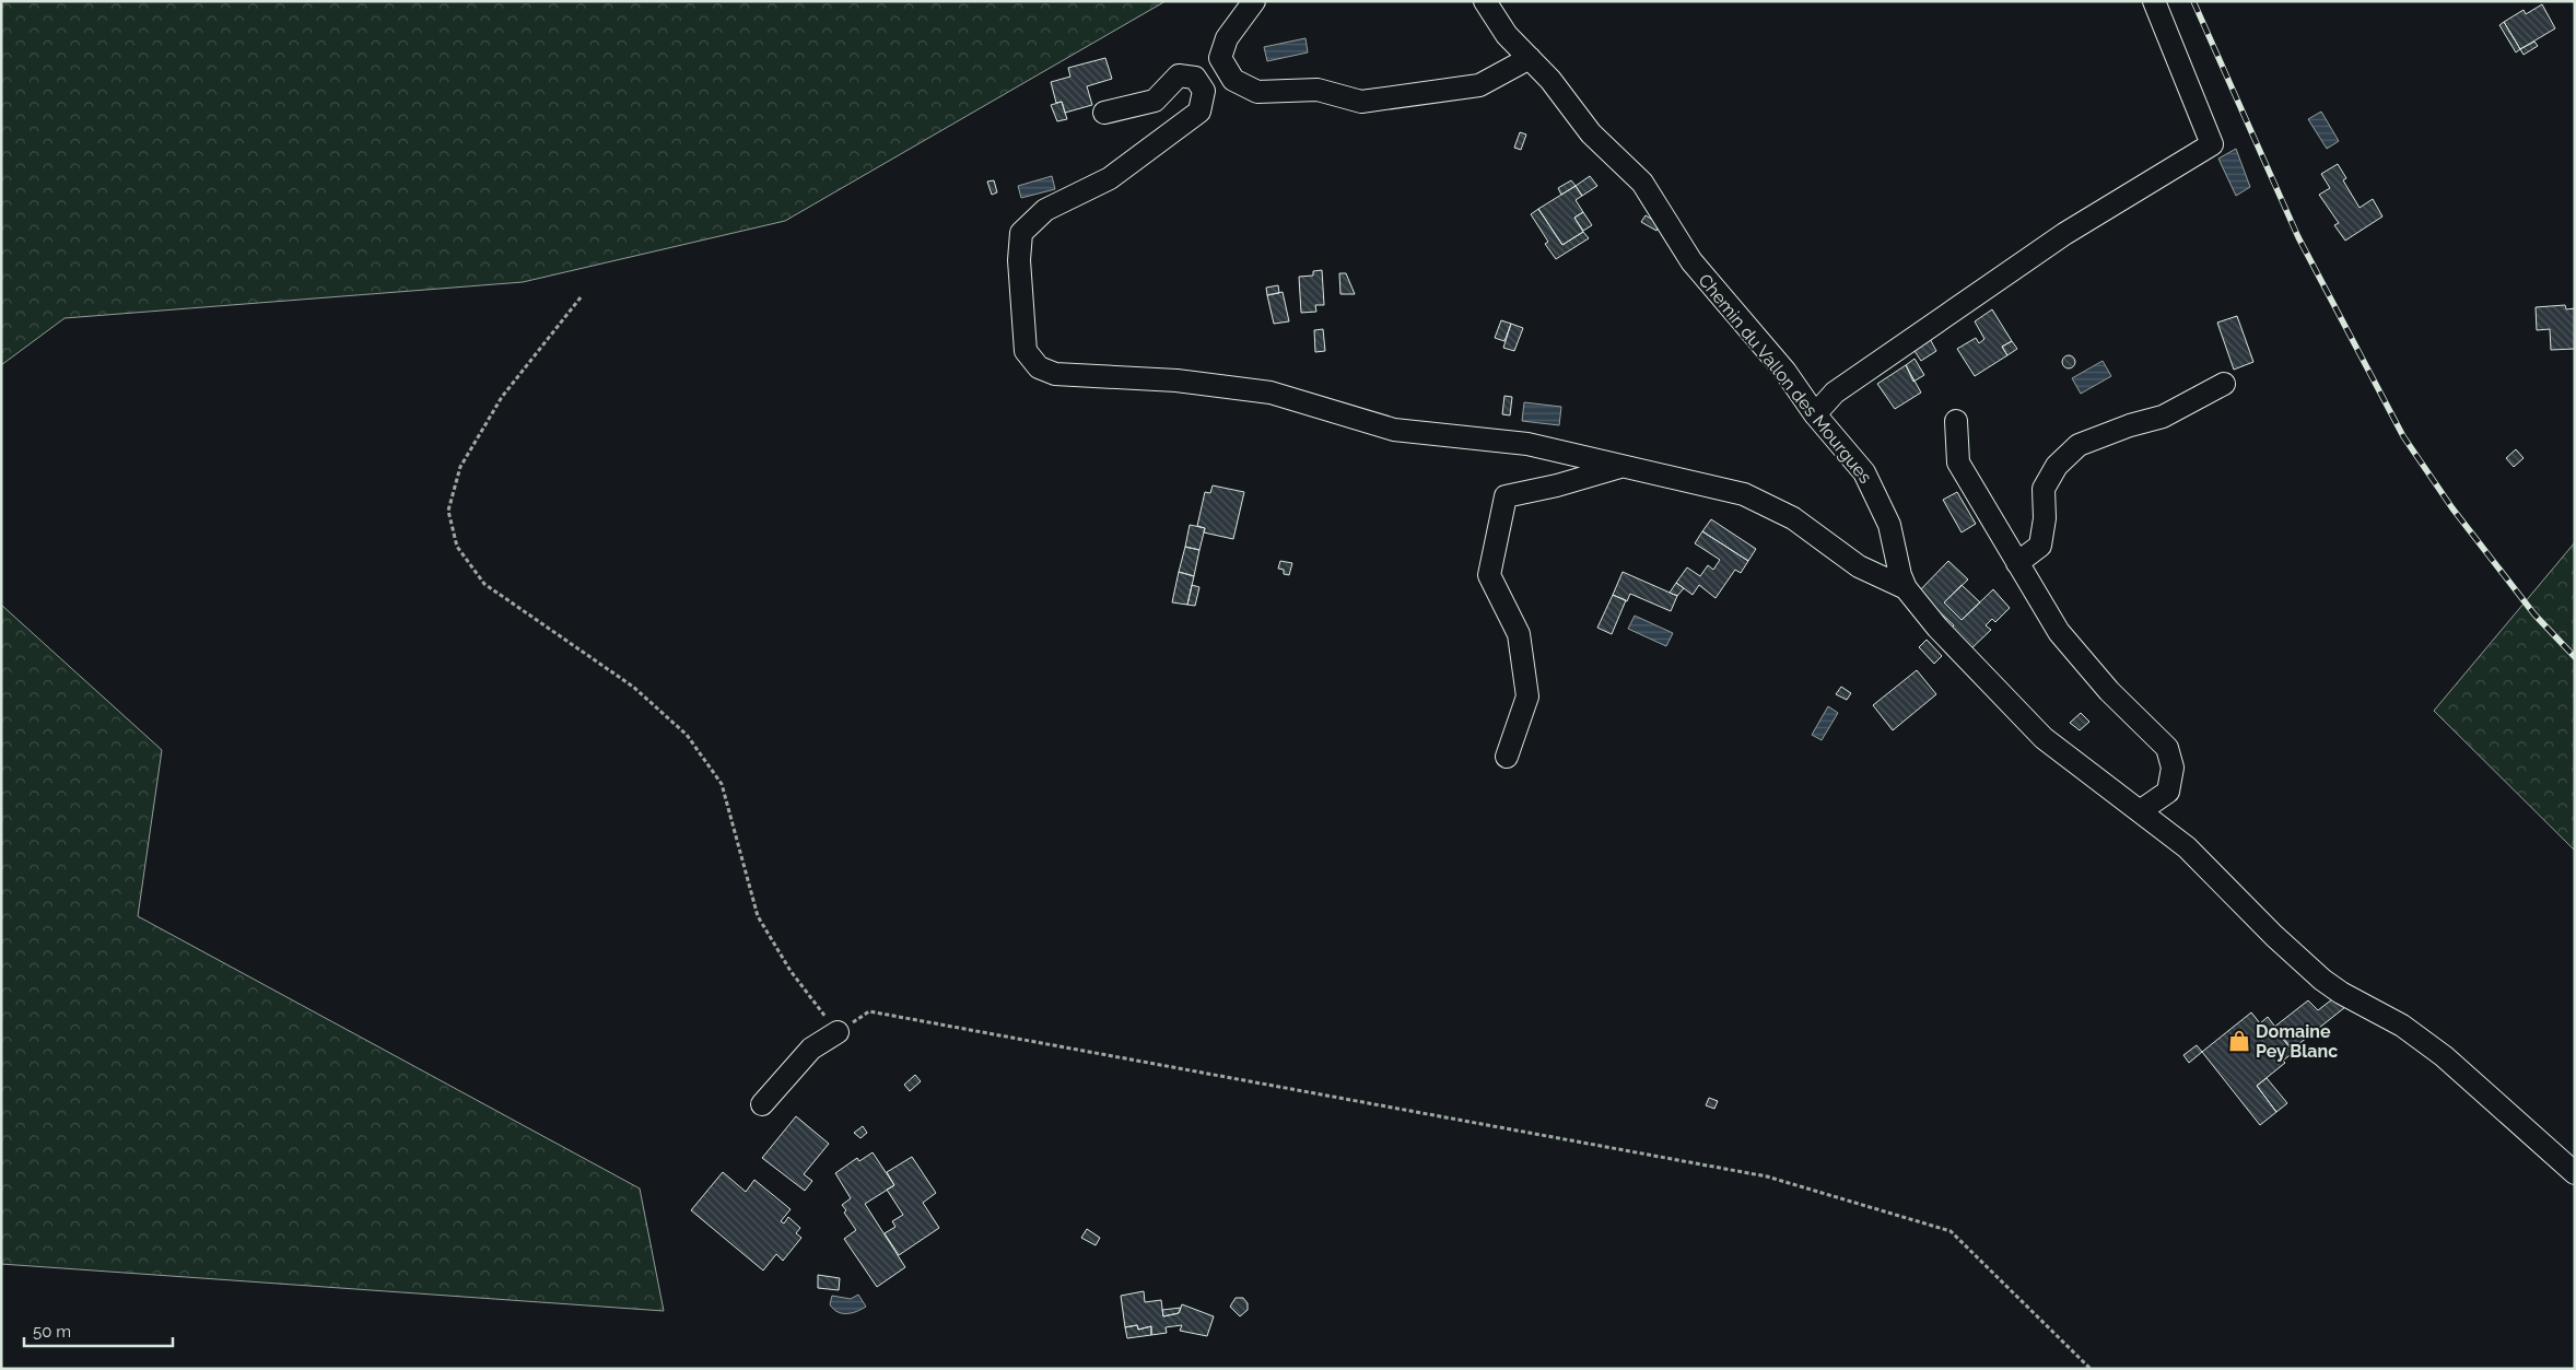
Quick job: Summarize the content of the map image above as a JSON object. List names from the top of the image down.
{
  "streets": {
    "street": ["Chemin du Vallon des Mourgues"]
  },
  "places": {
    "shop": ["Domaine Pey Blanc"]
  },
  "scale_bar": "50 m"
}
